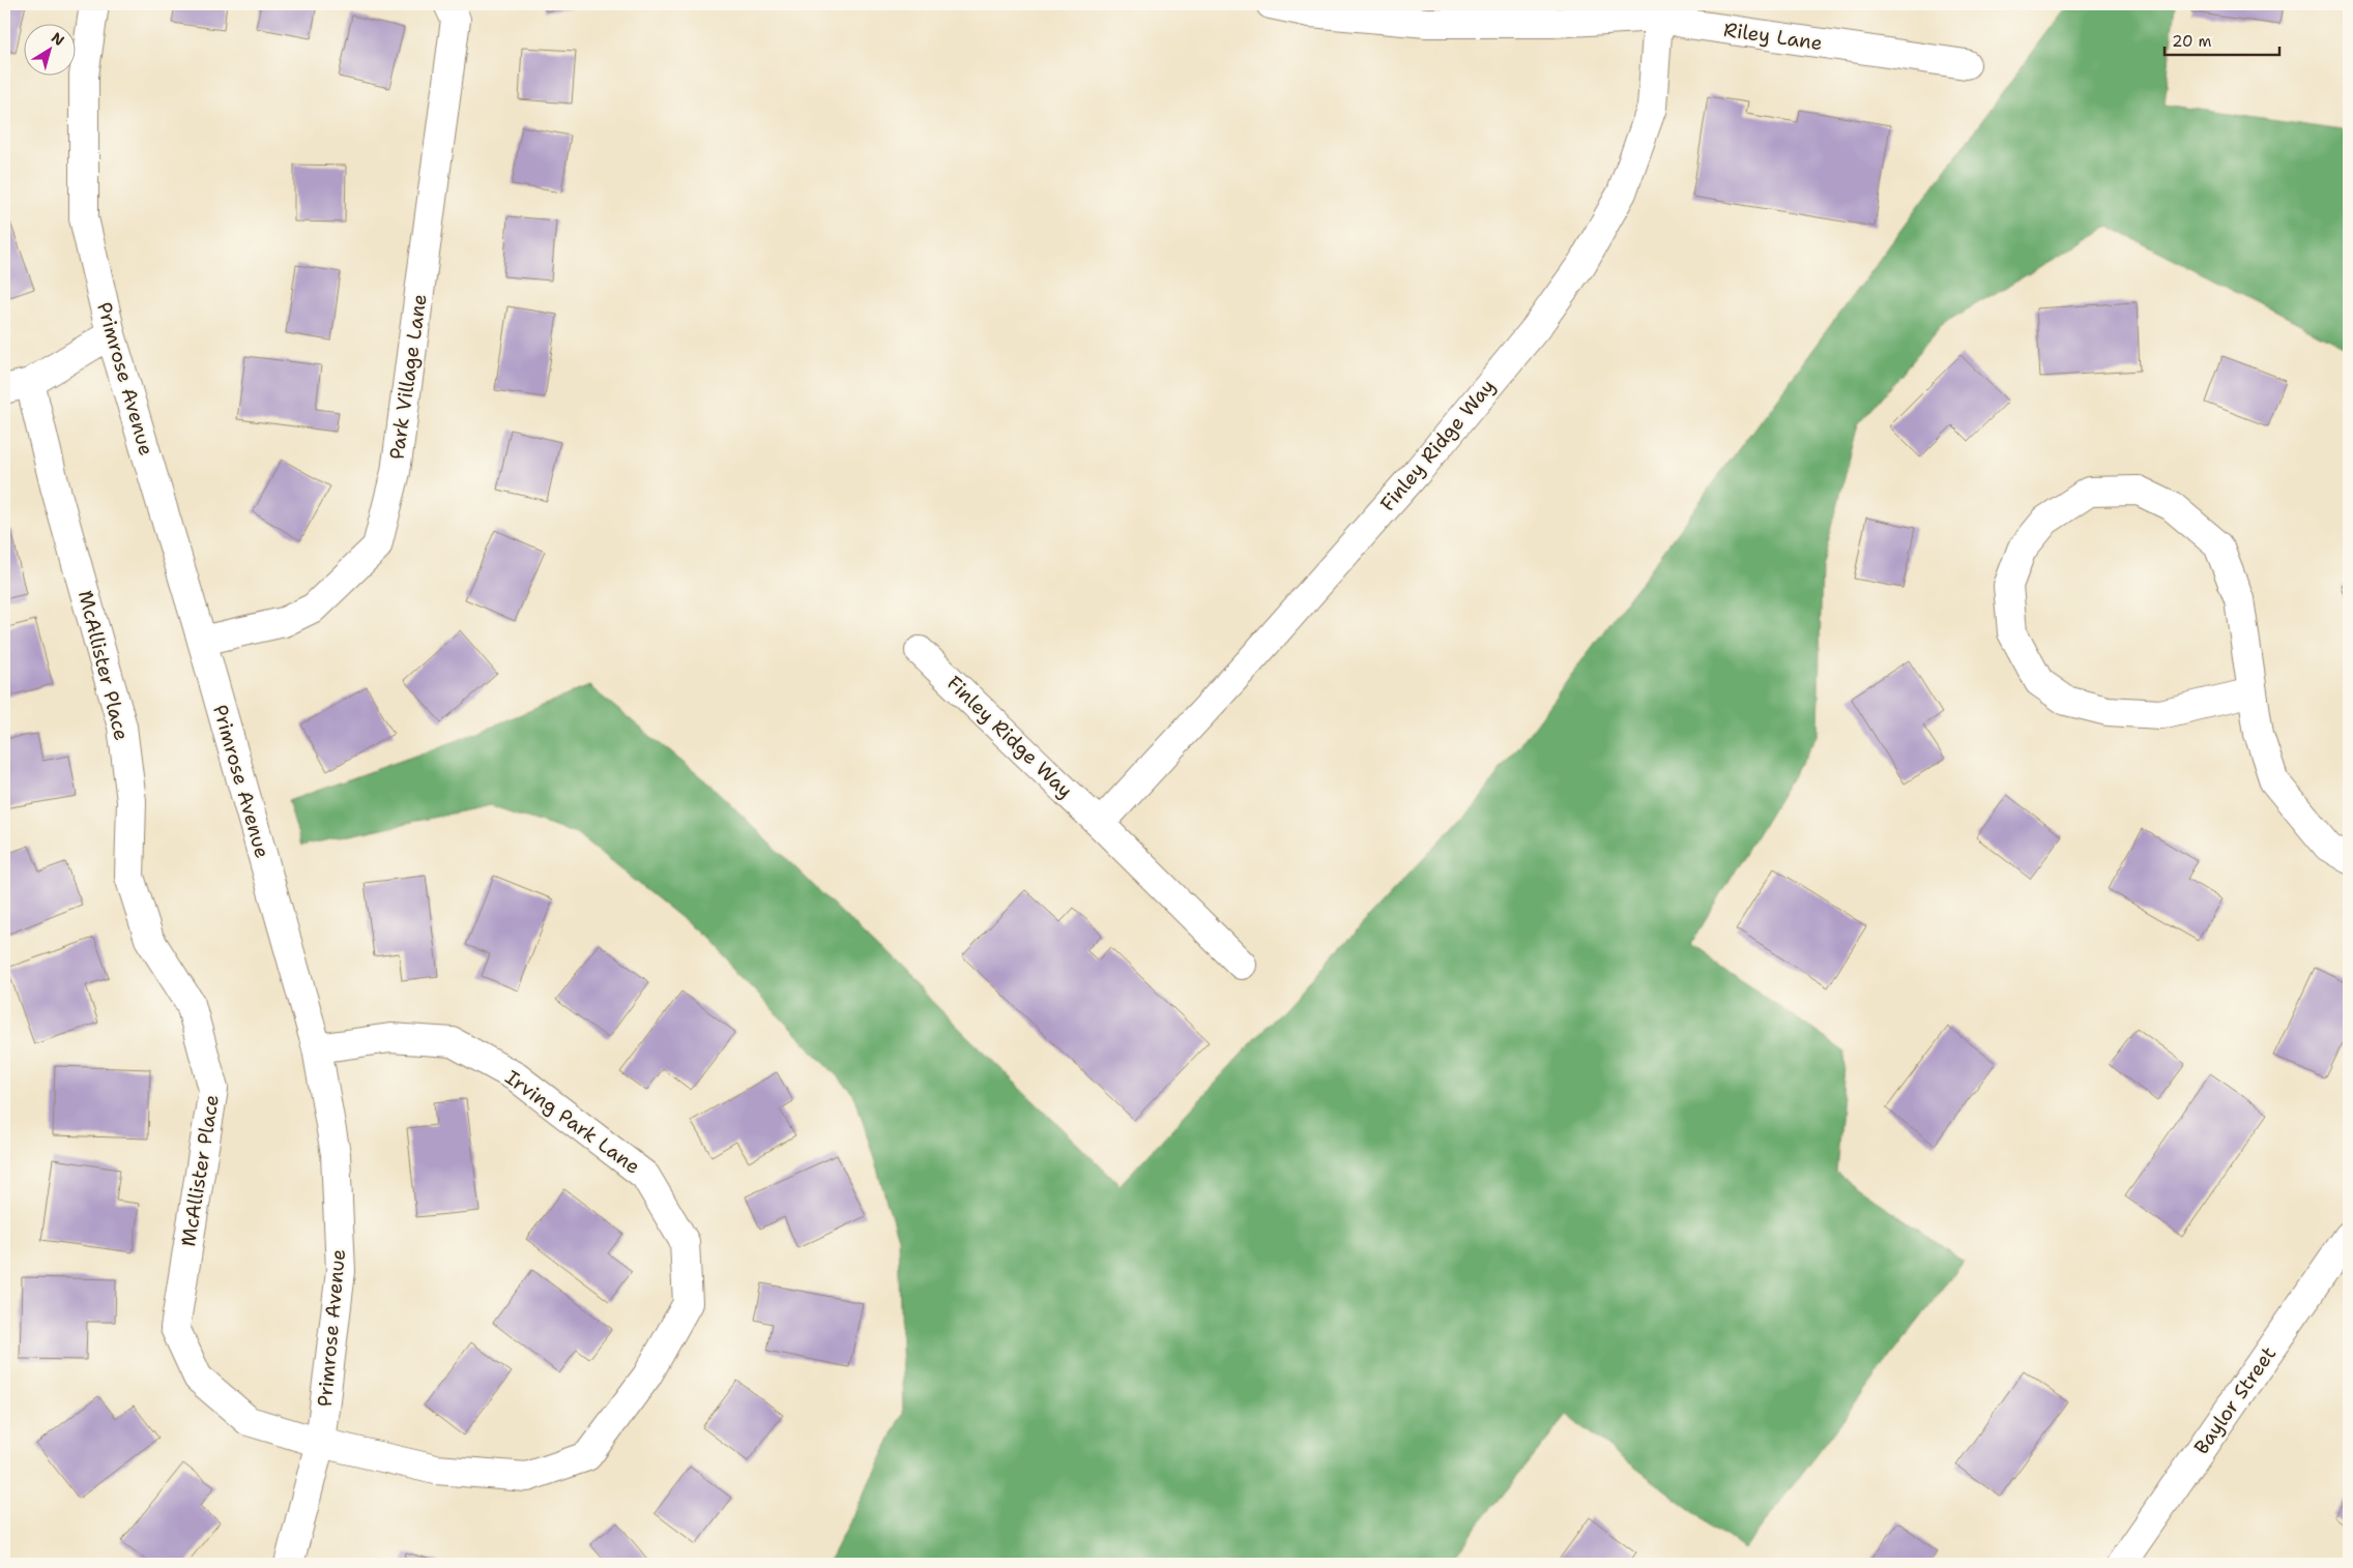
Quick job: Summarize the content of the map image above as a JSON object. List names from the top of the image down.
{
  "streets": {
    "street": [
      "Riley Lane",
      "Park Village Lane",
      "Primrose Avenue",
      "Finley Ridge Way",
      "McAllister Place",
      "Irving Park Lane",
      "Baylor Street"
    ]
  },
  "crossings": [
    ["Riley Lane", "Finley Ridge Way"],
    ["Park Village Lane", "Primrose Avenue"],
    ["Primrose Avenue", "McAllister Place"],
    ["Primrose Avenue", "Irving Park Lane"],
    ["McAllister Place", "Irving Park Lane"]
  ],
  "scale_bar": "20 m",
  "north": "top right"
}
